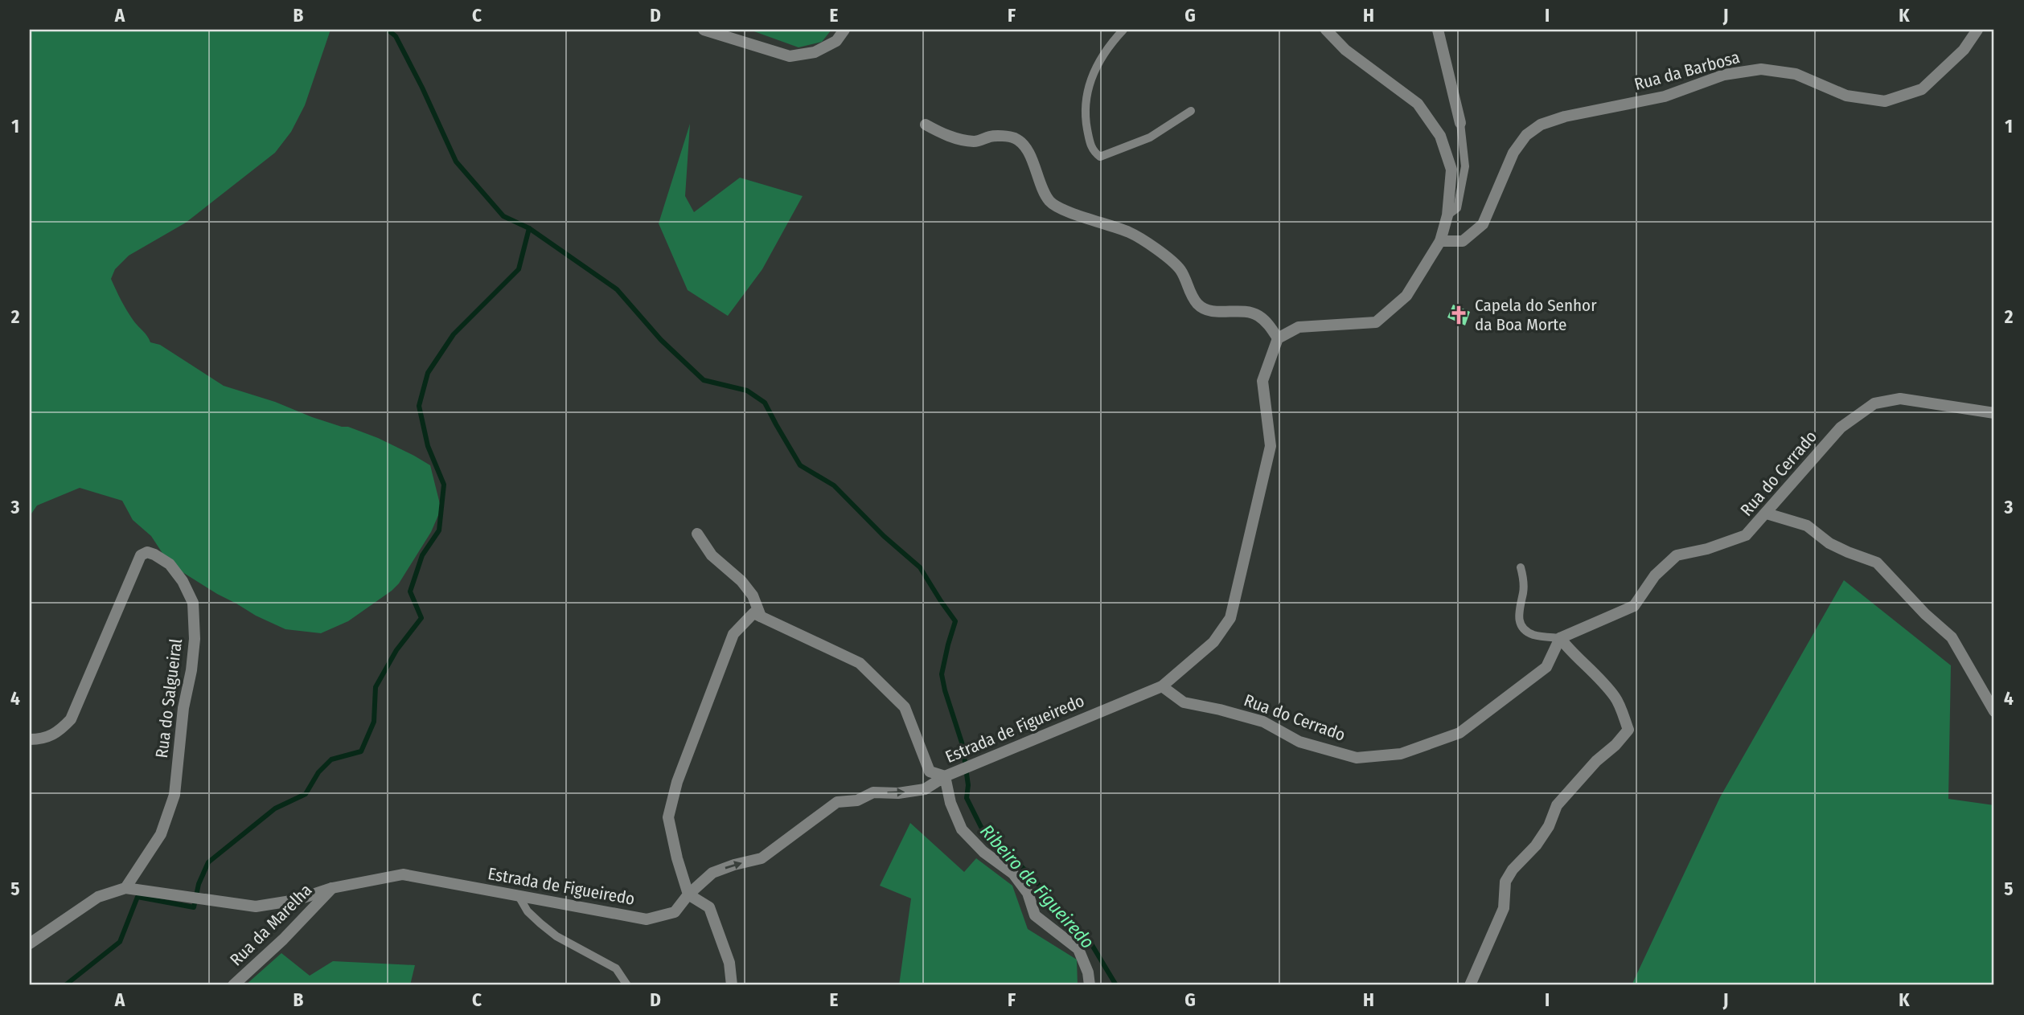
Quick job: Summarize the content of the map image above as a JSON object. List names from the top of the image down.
{
  "streets": {
    "street": [
      "Rua da Barbosa",
      "Rua do Cerrado",
      "Rua do Salgueiral",
      "Estrada de Figueiredo",
      "Rua da Marelha"
    ]
  },
  "crossings": [
    ["Rua do Cerrado", "Estrada de Figueiredo"],
    ["Rua do Salgueiral", "Estrada de Figueiredo"],
    ["Estrada de Figueiredo", "Rua da Marelha"]
  ],
  "water": ["Ribeiro de Figueiredo"],
  "places": {
    "church": ["Capela do Senhor da Boa Morte"]
  },
  "grid": {
    "columns": [
      "A",
      "B",
      "C",
      "D",
      "E",
      "F",
      "G",
      "H",
      "I",
      "J",
      "K"
    ],
    "rows": [
      "1",
      "2",
      "3",
      "4",
      "5"
    ]
  }
}
